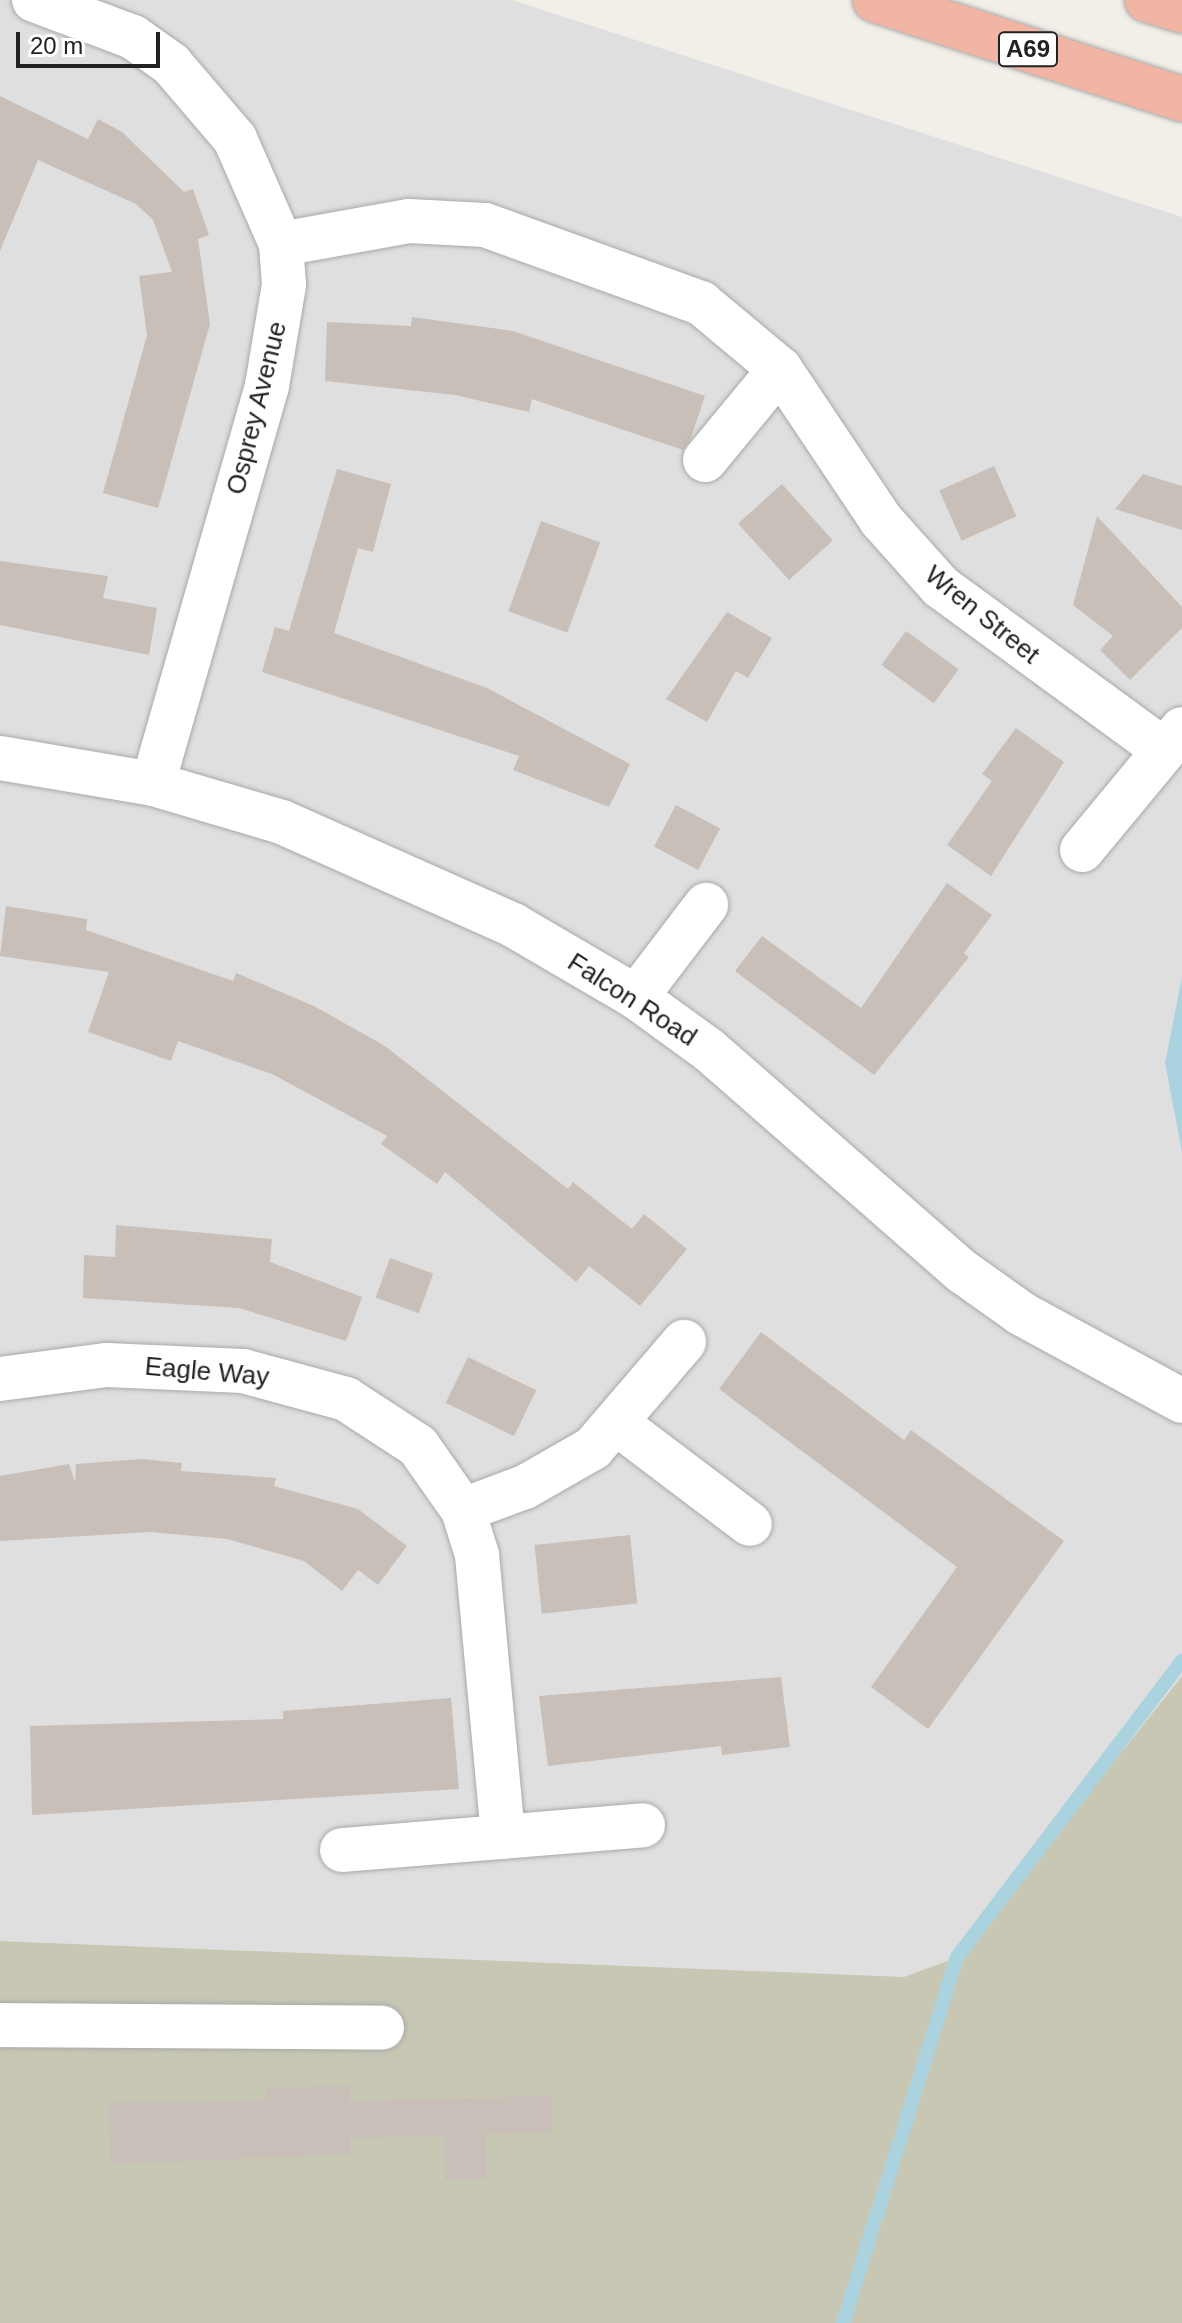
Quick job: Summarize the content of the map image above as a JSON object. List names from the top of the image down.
{
  "streets": {
    "highway": ["A69"],
    "street": [
      "Osprey Avenue",
      "Wren Street",
      "Falcon Road",
      "Eagle Way"
    ]
  },
  "crossings": [
    ["Osprey Avenue", "Wren Street"],
    ["Osprey Avenue", "Falcon Road"]
  ],
  "scale_bar": "20 m"
}
